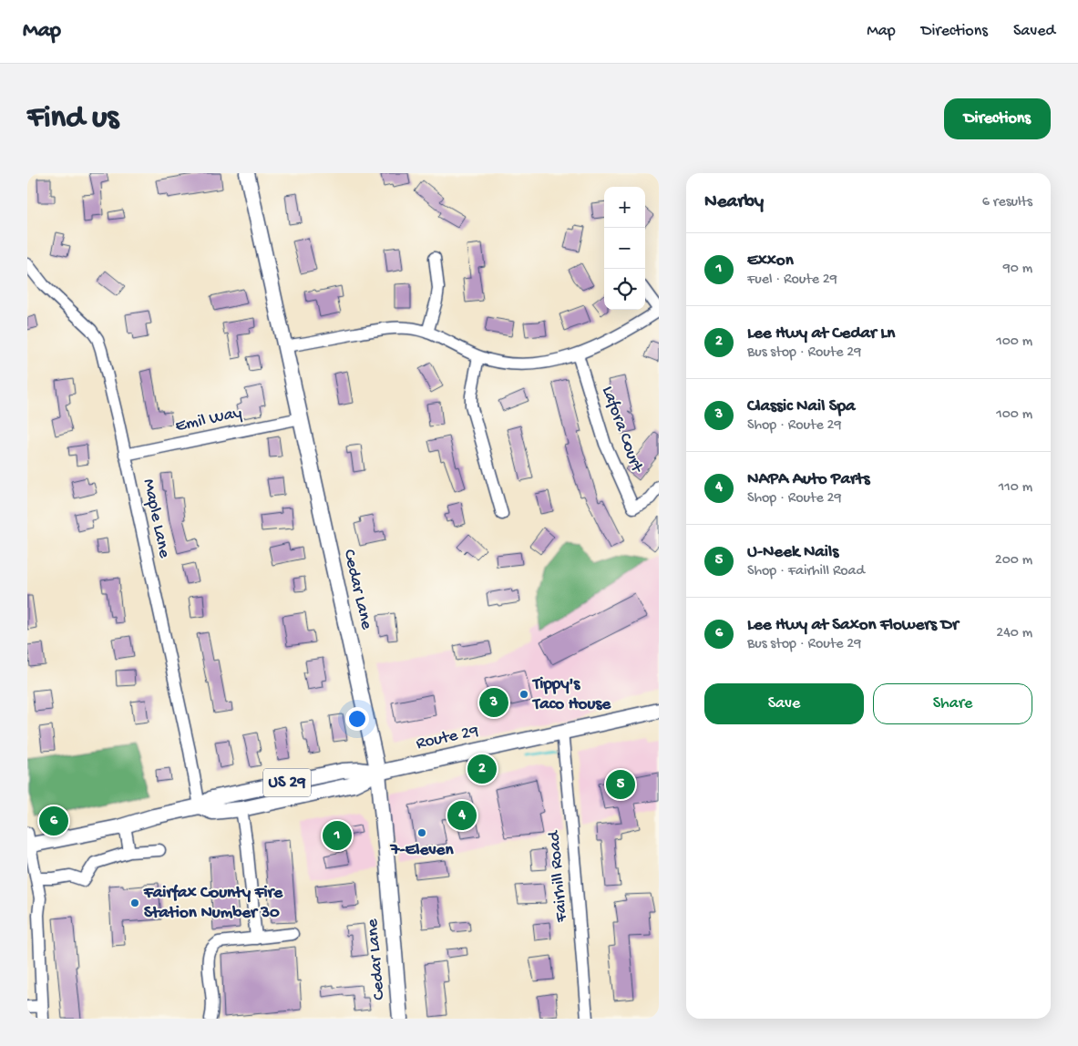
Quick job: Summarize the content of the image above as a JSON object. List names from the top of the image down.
{
  "streets": {
    "main road": ["Cedar Lane", "Route 29", "US 29"],
    "street": [
      "Emil Way",
      "Lafora Court",
      "Maple Lane",
      "Fairhill Road"
    ]
  },
  "crossings": [
    ["Emil Way", "Maple Lane"],
    ["Emil Way", "Cedar Lane"],
    ["Maple Lane", "Route 29"],
    ["Cedar Lane", "Route 29"],
    ["Route 29", "Fairhill Road"]
  ],
  "places": ["Tippy's Taco House", "7-Eleven", "Fairfax County Fire Station Number 30"],
  "page": {
    "header": "Map",
    "nav": ["Map", "Directions", "Saved"],
    "buttons": [
      "Directions",
      ["Save", "Share"]
    ],
    "title": "Find us",
    "heading": ["Nearby", "6 results"],
    "map_buttons": ["+", "−"],
    "list": [
      {
        "mark": "1",
        "name": "Exxon",
        "note": "Fuel · Route 29",
        "value": "90 m"
      },
      {
        "mark": "2",
        "name": "Lee Hwy at Cedar Ln",
        "note": "Bus stop · Route 29",
        "value": "100 m"
      },
      {
        "mark": "3",
        "name": "Classic Nail Spa",
        "note": "Shop · Route 29",
        "value": "100 m"
      },
      {
        "mark": "4",
        "name": "NAPA Auto Parts",
        "note": "Shop · Route 29",
        "value": "110 m"
      },
      {
        "mark": "5",
        "name": "U-Neek Nails",
        "note": "Shop · Fairhill Road",
        "value": "200 m"
      },
      {
        "mark": "6",
        "name": "Lee Hwy at Saxon Flowers Dr",
        "note": "Bus stop · Route 29",
        "value": "240 m"
      }
    ],
    "pins": [
      "3",
      "2",
      "5",
      "4",
      "6",
      "1"
    ]
  }
}
